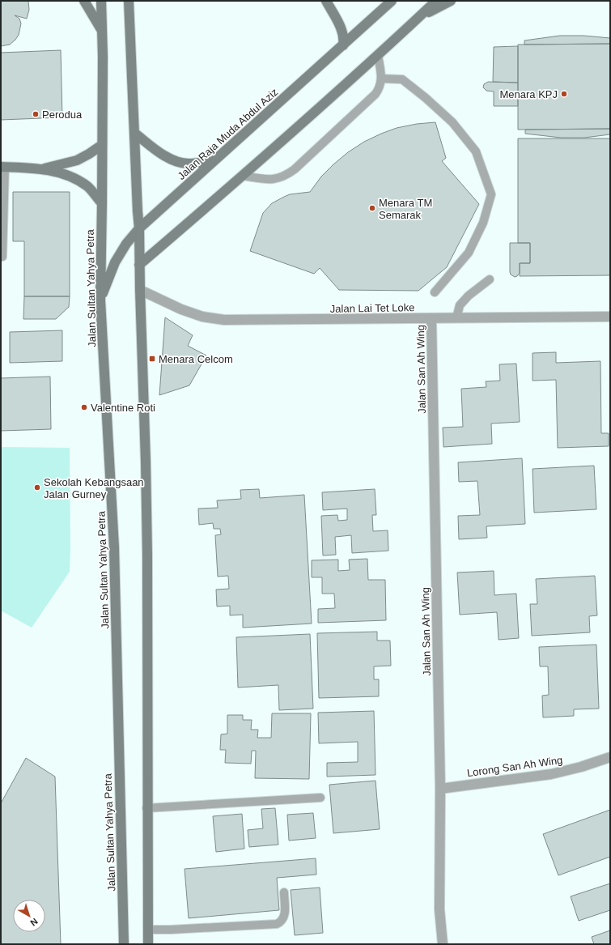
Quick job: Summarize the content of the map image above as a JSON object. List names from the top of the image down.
{
  "streets": {
    "main road": ["Jalan Raja Muda Abdul Aziz", "Jalan Sultan Yahya Petra"],
    "street": ["Jalan Lai Tet Loke", "Jalan San Ah Wing", "Lorong San Ah Wing"]
  },
  "crossings": [
    ["Jalan Raja Muda Abdul Aziz", "Jalan Sultan Yahya Petra"],
    ["Jalan Lai Tet Loke", "Jalan San Ah Wing"],
    ["Jalan San Ah Wing", "Lorong San Ah Wing"]
  ],
  "places": {
    "other": [
      "Menara KPJ",
      "Perodua",
      "Menara TM Semarak",
      "Valentine Roti",
      "Sekolah Kebangsaan Jalan Gurney"
    ],
    "transit": ["Menara Celcom"]
  },
  "north": "bottom right"
}
